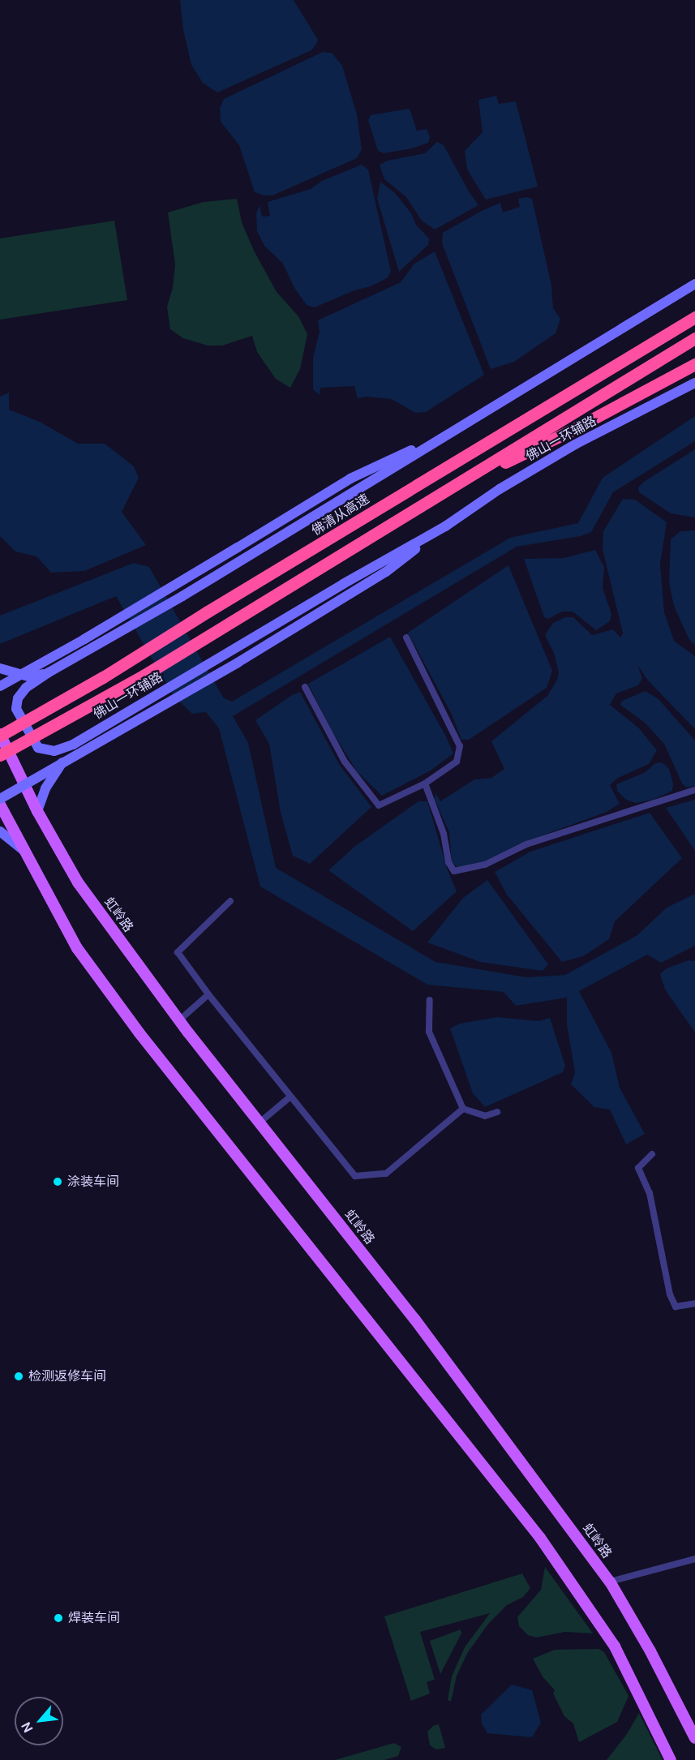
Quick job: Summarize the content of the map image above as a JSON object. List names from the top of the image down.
{
  "streets": {
    "highway": ["佛清从高速"],
    "main road": ["佛山一环辅路", "虹岭路"]
  },
  "crossings": [
    ["佛清从高速", "虹岭路"]
  ],
  "places": ["涂装车间", "检测返修车间", "焊装车间"],
  "north": "bottom left"
}
